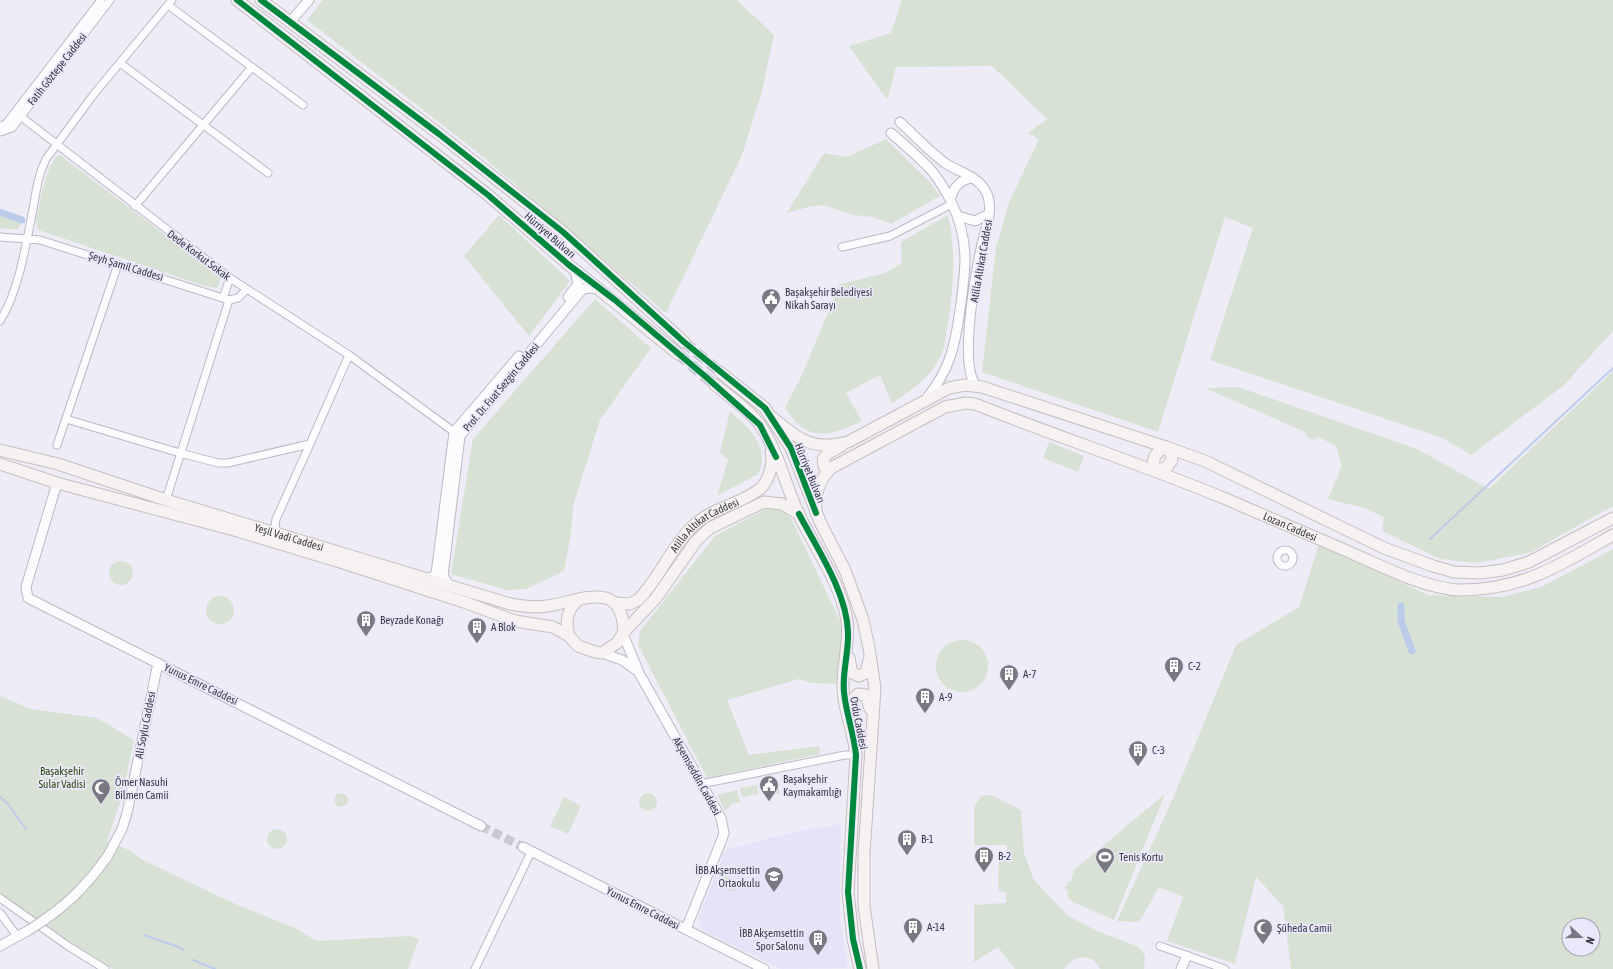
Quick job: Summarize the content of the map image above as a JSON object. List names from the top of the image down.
{
  "streets": {
    "main road": [
      "Hürriyet Bulvarı",
      "Atilla Altıkat Caddesi",
      "Lozan Caddesi",
      "Yeşil Vadi Caddesi",
      "Ordu Caddesi"
    ],
    "street": [
      "Fatih Göztepe Caddesi",
      "Dede Korkut Sokak",
      "Şeyh Şamil Caddesi",
      "Prof. Dr. Fuat Sezgin Caddesi",
      "Yunus Emre Caddesi",
      "Ali Soylu Caddesi",
      "Akşemseddin Caddesi"
    ]
  },
  "crossings": [
    ["Fatih Göztepe Caddesi", "Dede Korkut Sokak"],
    ["Hürriyet Bulvarı", "Atilla Altıkat Caddesi"],
    ["Hürriyet Bulvarı", "Prof. Dr. Fuat Sezgin Caddesi"],
    ["Hürriyet Bulvarı", "Ordu Caddesi"],
    ["Dede Korkut Sokak", "Prof. Dr. Fuat Sezgin Caddesi"],
    ["Atilla Altıkat Caddesi", "Lozan Caddesi"],
    ["Atilla Altıkat Caddesi", "Yeşil Vadi Caddesi"],
    ["Atilla Altıkat Caddesi", "Ordu Caddesi"],
    ["Atilla Altıkat Caddesi", "Akşemseddin Caddesi"],
    ["Prof. Dr. Fuat Sezgin Caddesi", "Yeşil Vadi Caddesi"],
    ["Yeşil Vadi Caddesi", "Yunus Emre Caddesi"],
    ["Yeşil Vadi Caddesi", "Akşemseddin Caddesi"],
    ["Yunus Emre Caddesi", "Ali Soylu Caddesi"],
    ["Yunus Emre Caddesi", "Akşemseddin Caddesi"]
  ],
  "parks": ["Başakşehir Sular Vadisi"],
  "places": {
    "public building": ["Başakşehir Belediyesi Nikah Sarayı", "Başakşehir Kaymakamlığı"],
    "building": [
      "Beyzade Konağı",
      "A Blok",
      "C-2",
      "A-7",
      "A-9",
      "C-3",
      "B-1",
      "B-2",
      "A-14",
      "İBB Akşemsettin Spor Salonu"
    ],
    "mosque": ["Ömer Nasuhi Bilmen Camii", "Şüheda Camii"],
    "sports": ["Tenis Kortu"],
    "school or university": ["İBB Akşemsettin Ortaokulu"]
  },
  "north": "right"
}
